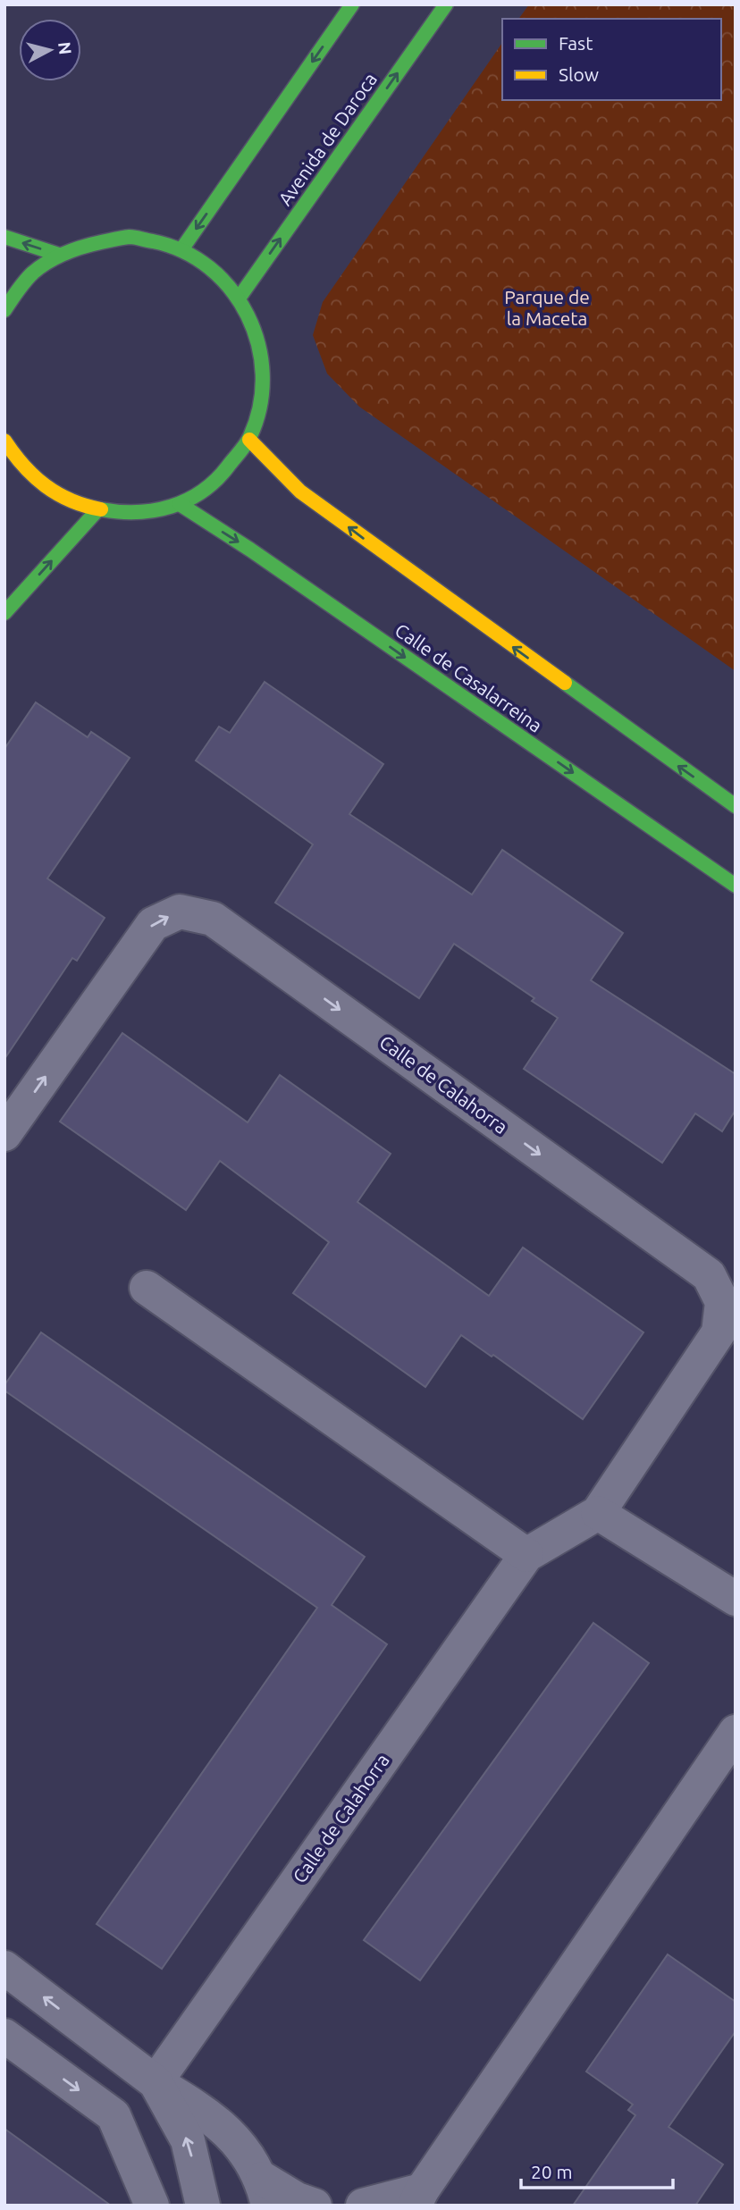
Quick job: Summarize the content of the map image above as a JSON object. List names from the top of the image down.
{
  "streets": {
    "main road": ["Avenida de Daroca", "Calle de Casalarreina"],
    "street": ["Calle de Calahorra"]
  },
  "parks": ["Parque de la Maceta"],
  "legend": ["Fast", "Slow"],
  "scale_bar": "20 m",
  "north": "right"
}
